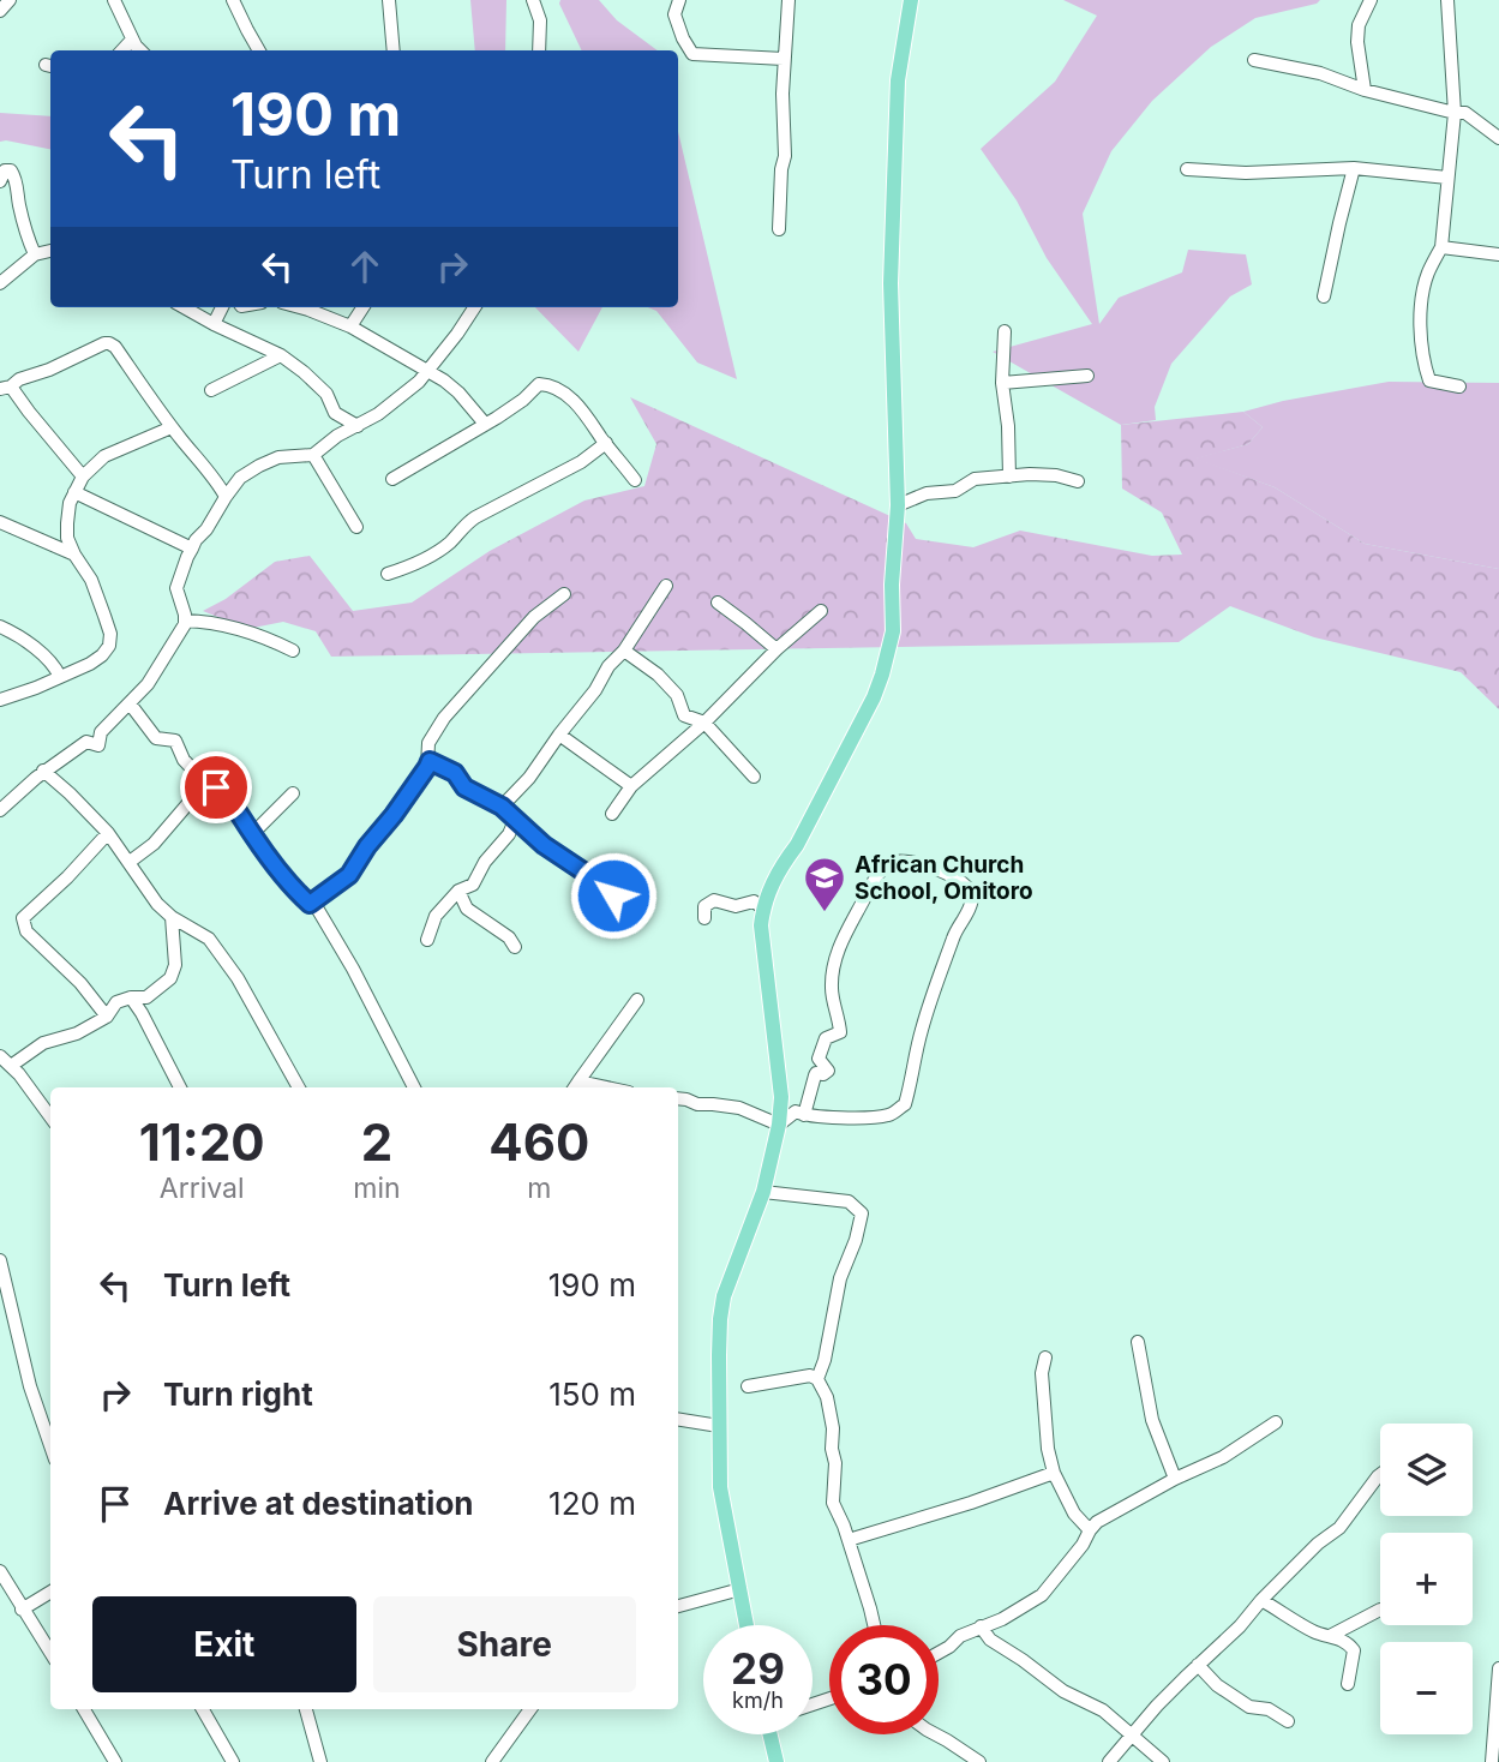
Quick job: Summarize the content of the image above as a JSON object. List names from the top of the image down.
{
  "places": {
    "school or university": ["African Church School, Omitoro"]
  },
  "page": {
    "turn": ["190 m", "Turn left"],
    "eta": [
      "11:20",
      "Arrival",
      "2",
      "min",
      "460",
      "m"
    ],
    "list": [
      {
        "name": "Turn left",
        "value": "190 m"
      },
      {
        "name": "Turn right",
        "value": "150 m"
      },
      {
        "name": "Arrive at destination",
        "value": "120 m"
      }
    ],
    "map_buttons": ["+", "−"],
    "buttons": ["Exit", "Share"],
    "speed": "29 km/h",
    "limit": "30"
  }
}
